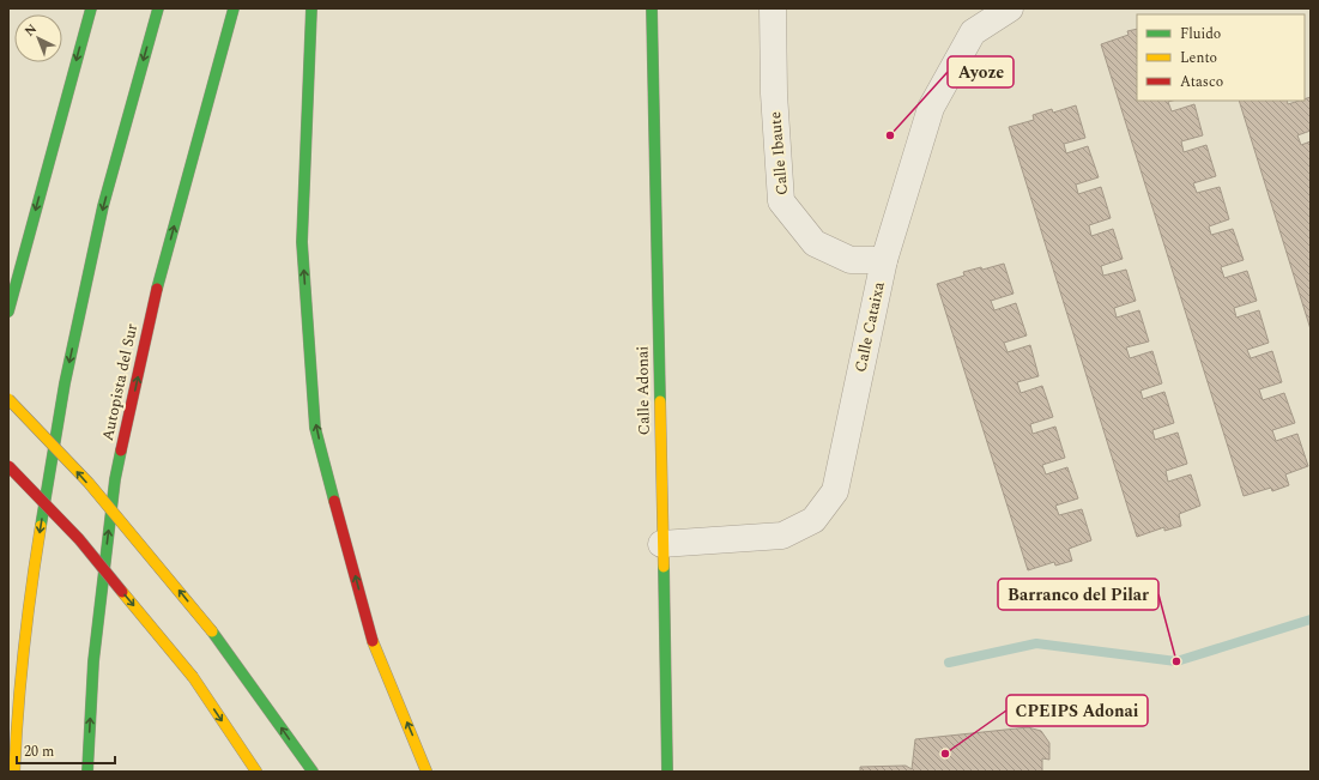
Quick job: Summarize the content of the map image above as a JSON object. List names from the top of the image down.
{
  "streets": {
    "main road": ["Autopista del Sur", "Calle Adonai"],
    "street": ["Calle Ibaute", "Calle Cataixa"]
  },
  "crossings": [
    ["Calle Ibaute", "Calle Cataixa"],
    ["Calle Cataixa", "Calle Adonai"]
  ],
  "places": ["Ayoze", "Barranco del Pilar", "CPEIPS Adonai"],
  "legend": ["Fluido", "Lento", "Atasco"],
  "scale_bar": "20 m",
  "north": "top left"
}
